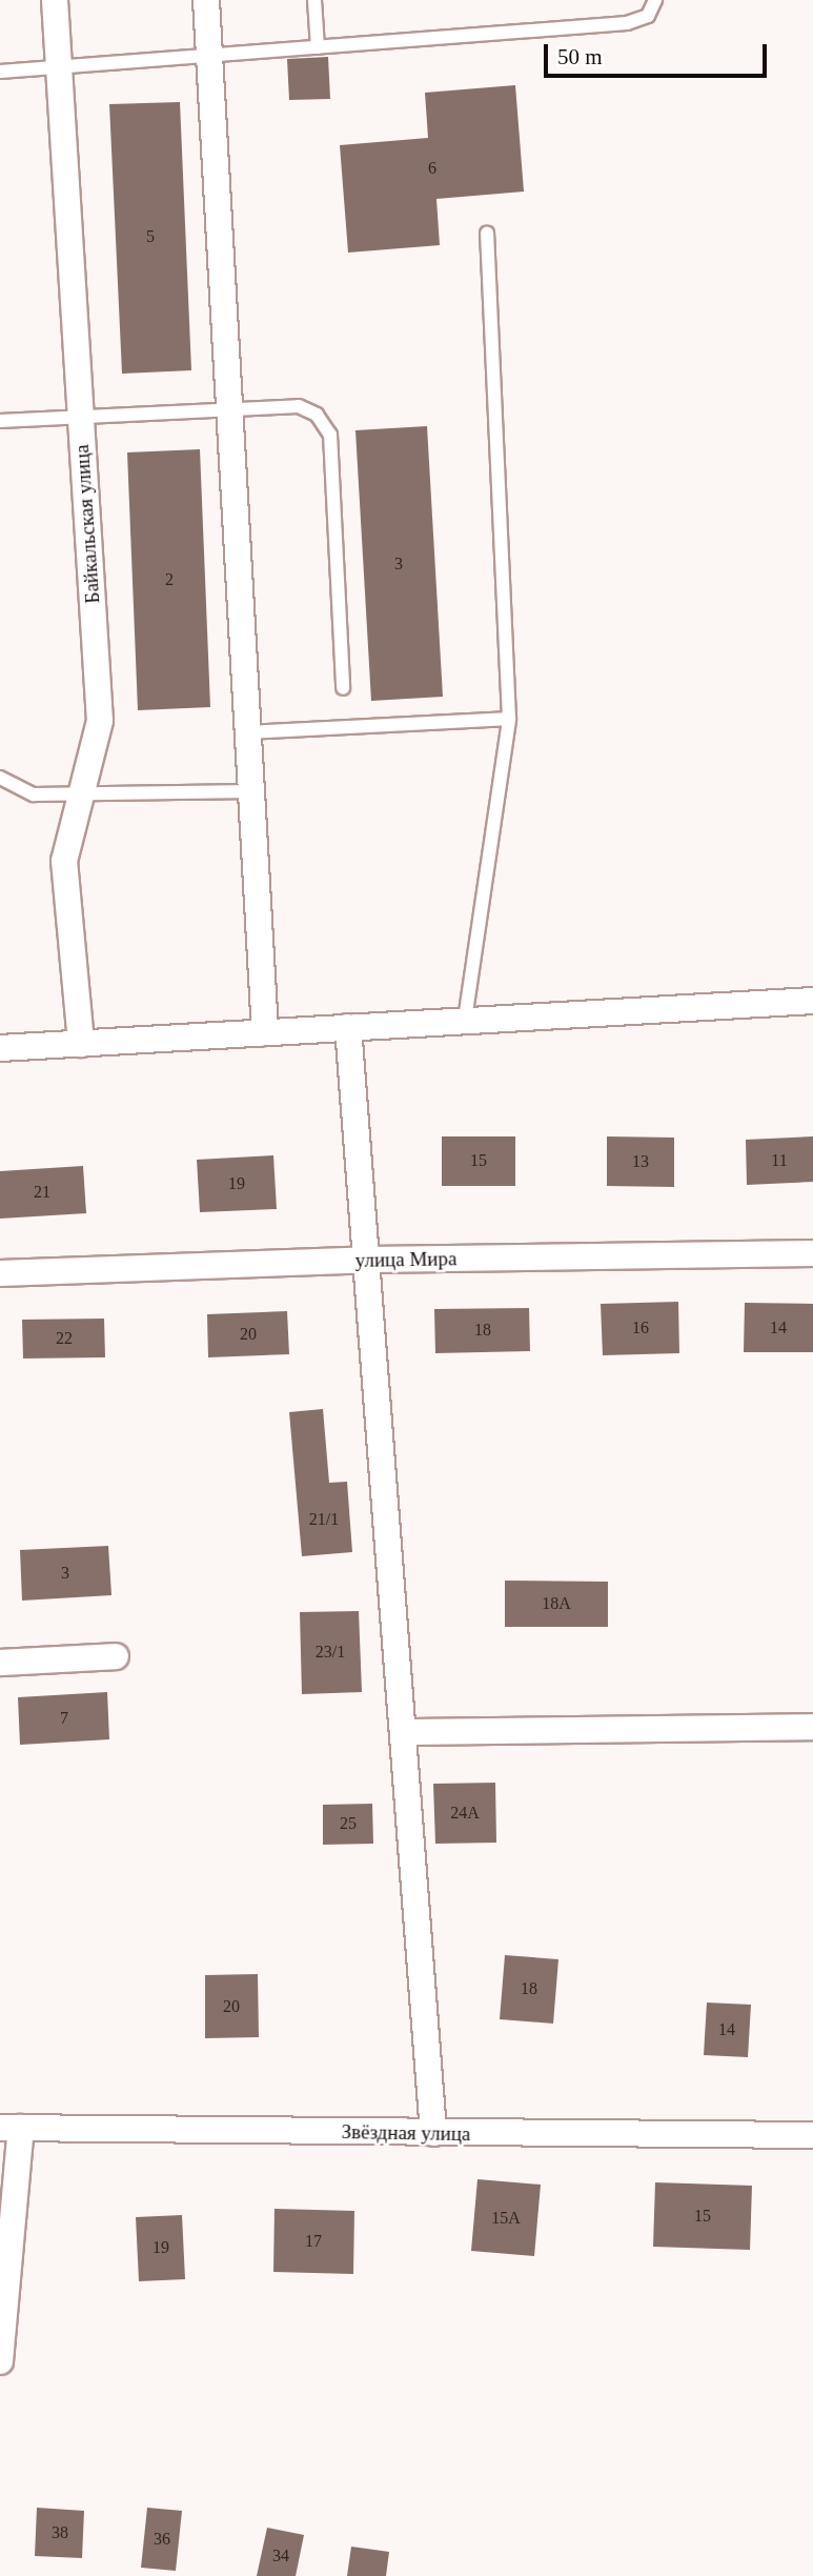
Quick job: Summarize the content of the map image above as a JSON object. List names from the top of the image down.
{
  "streets": {
    "street": ["Байкальская улица", "улица Мира", "Звёздная улица"]
  },
  "house_numbers": [
    "6",
    "5",
    "3",
    "2",
    "15",
    "11",
    "13",
    "19",
    "21",
    "16",
    "14",
    "18",
    "20",
    "22",
    "21/1",
    "3",
    "18А",
    "23/1",
    "7",
    "24А",
    "25",
    "18",
    "20",
    "14",
    "15",
    "15А",
    "17",
    "19",
    "38",
    "36",
    "34"
  ],
  "scale_bar": "50 m"
}
